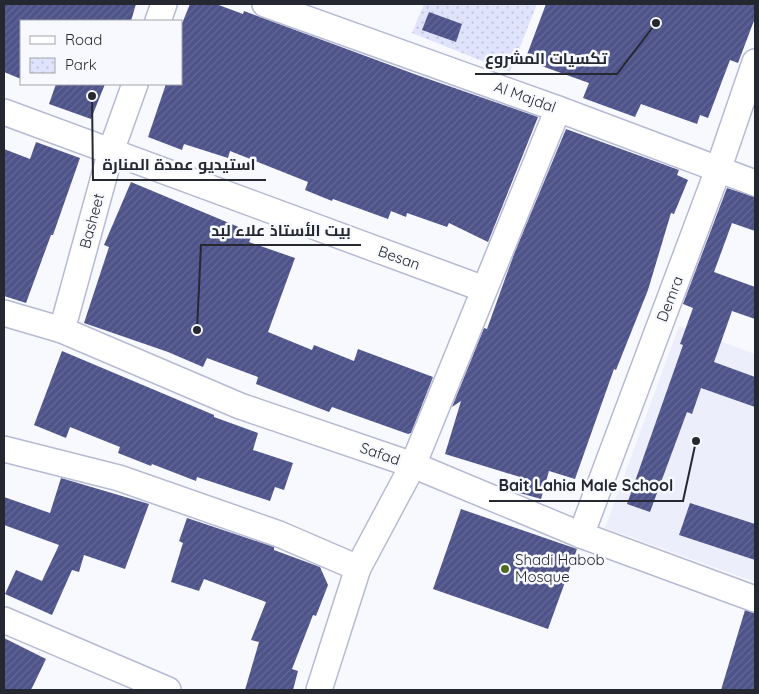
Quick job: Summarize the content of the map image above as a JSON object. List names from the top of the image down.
{
  "streets": {
    "street": [
      "Al Majdal",
      "Basheet",
      "Besan",
      "Demra",
      "Safad"
    ]
  },
  "crossings": [
    ["Al Majdal", "Demra"],
    ["Basheet", "Besan"],
    ["Basheet", "Safad"],
    ["Demra", "Safad"]
  ],
  "places": [
    "تكسيات المشروع",
    "استيديو عمدة المنارة",
    "بيت الأستاذ علاء لبد",
    "Bait Lahia Male School",
    "Shadi Habob Mosque"
  ],
  "legend": ["Road", "Park"]
}
